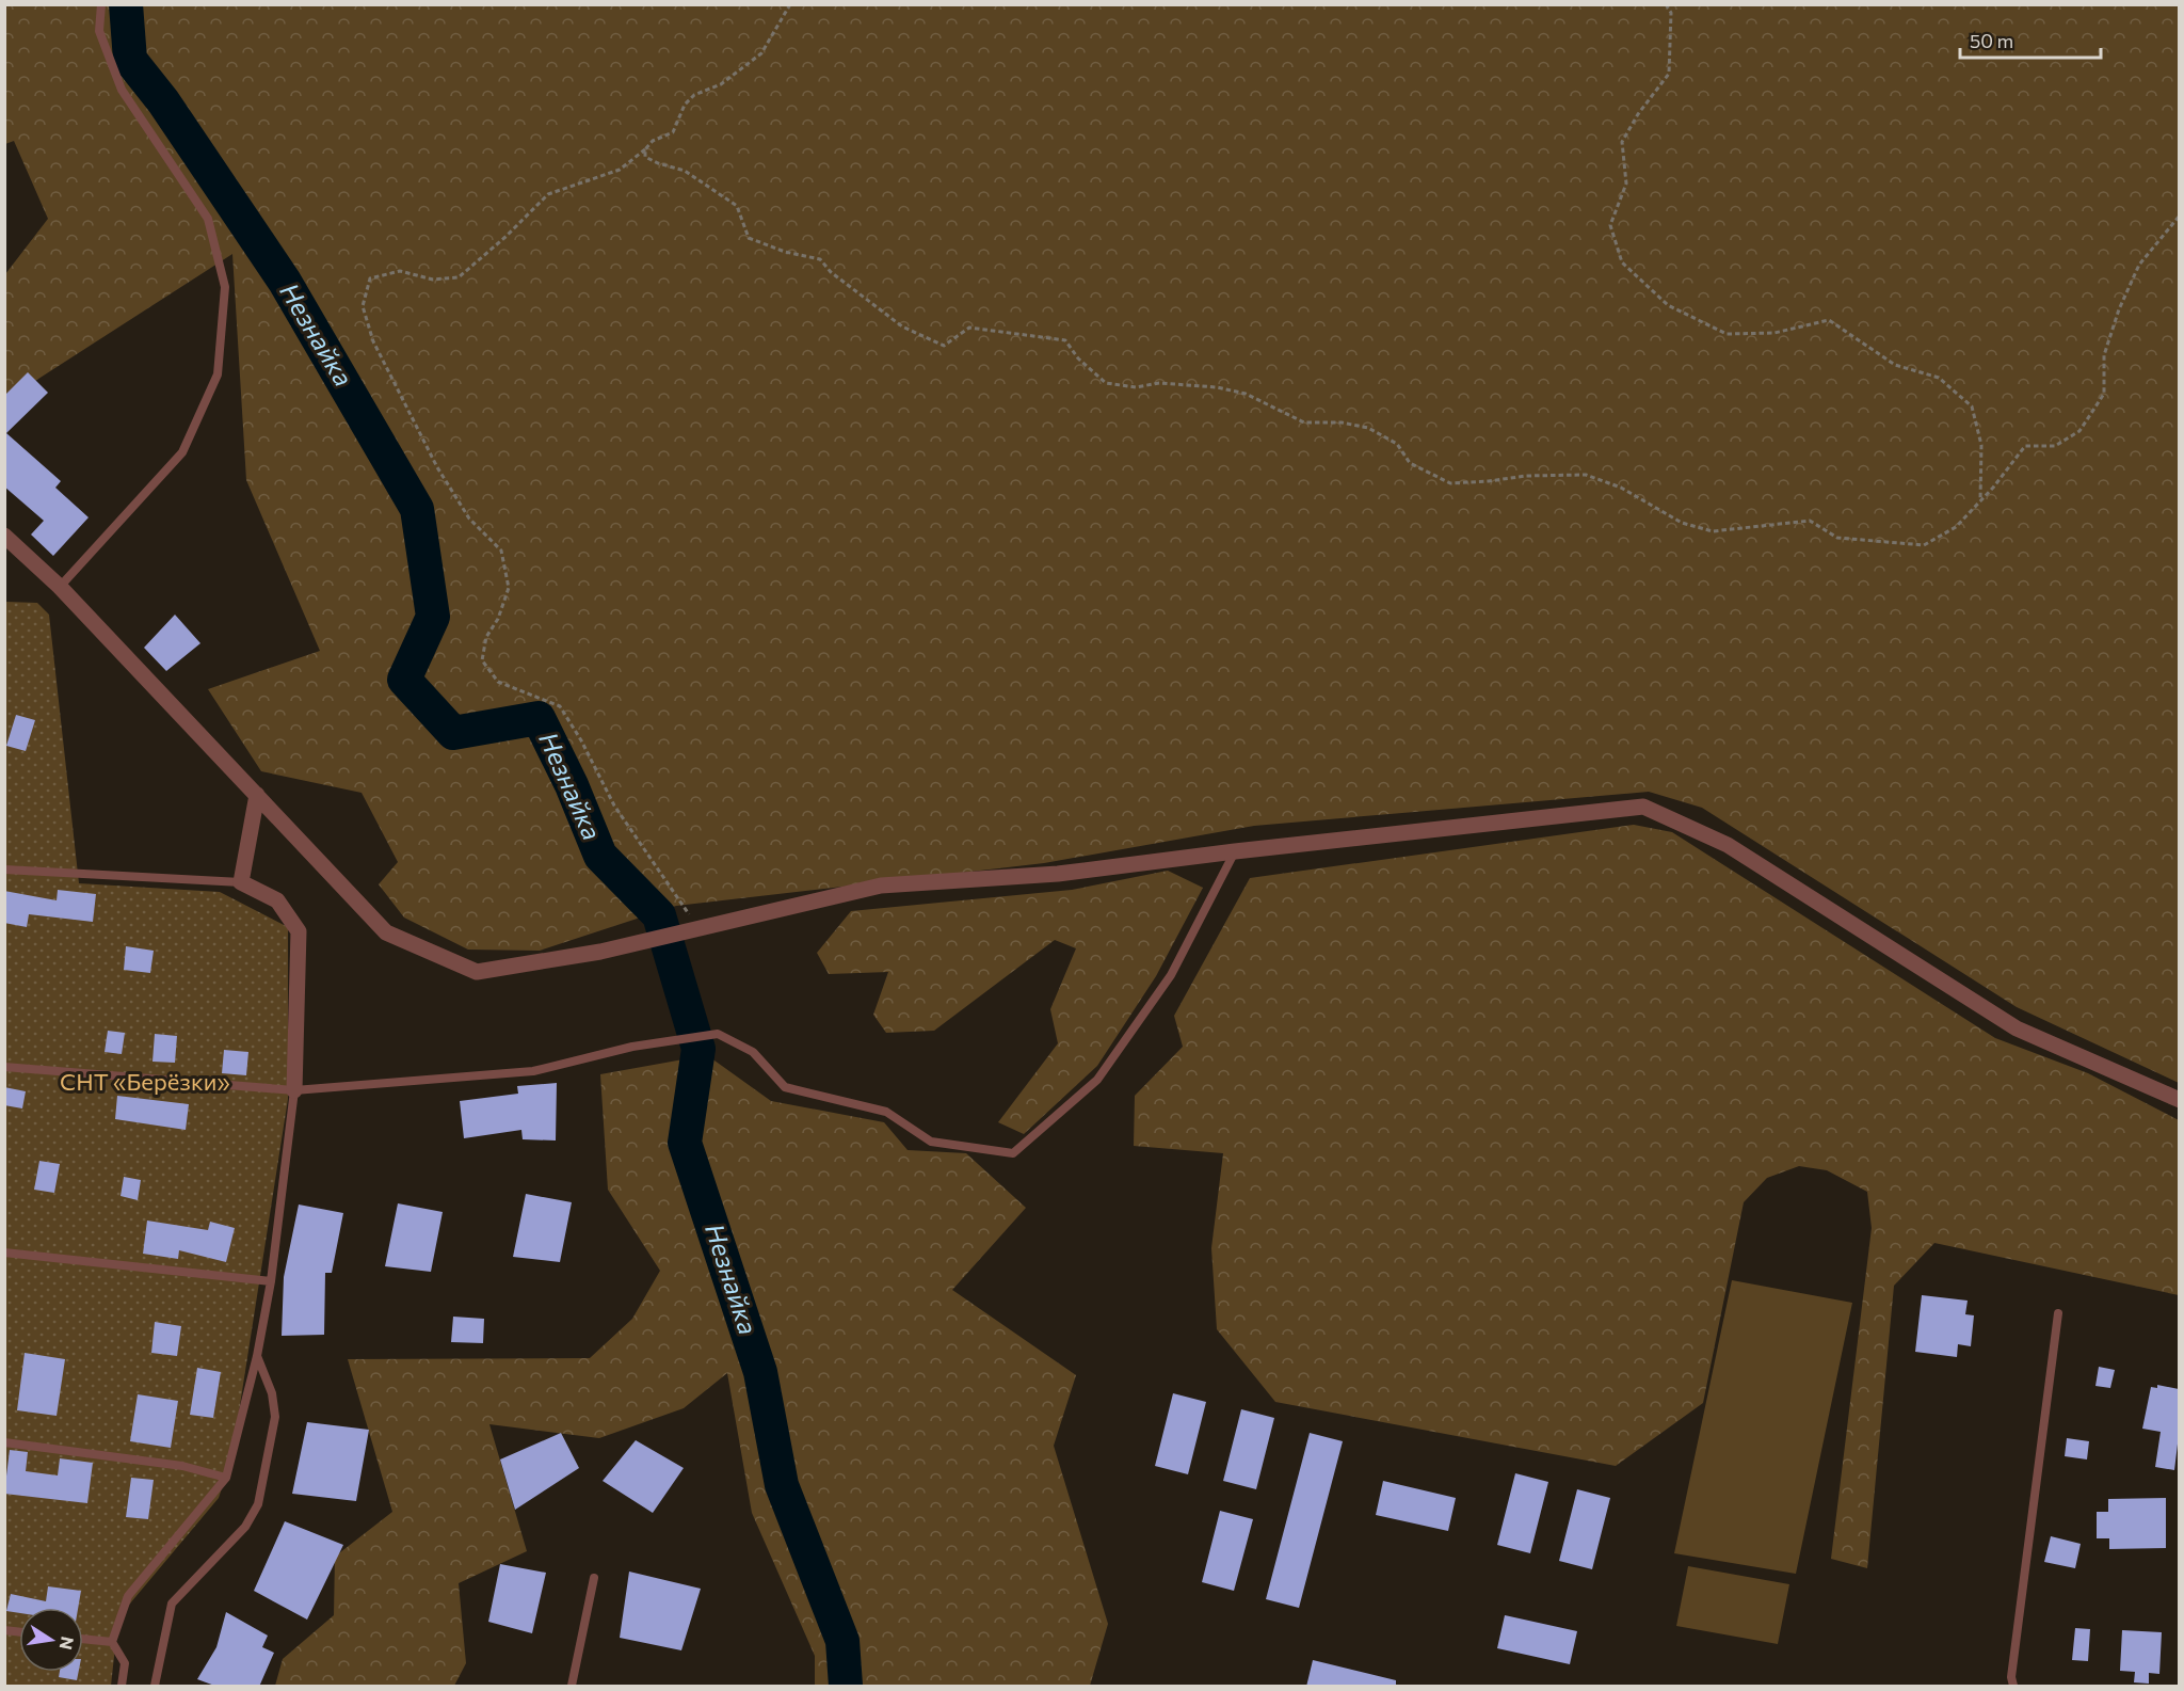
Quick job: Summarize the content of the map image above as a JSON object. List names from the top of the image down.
{
  "water": ["Незнайка"],
  "parks": ["СНТ «Берёзки»"],
  "scale_bar": "50 m",
  "north": "right"
}
